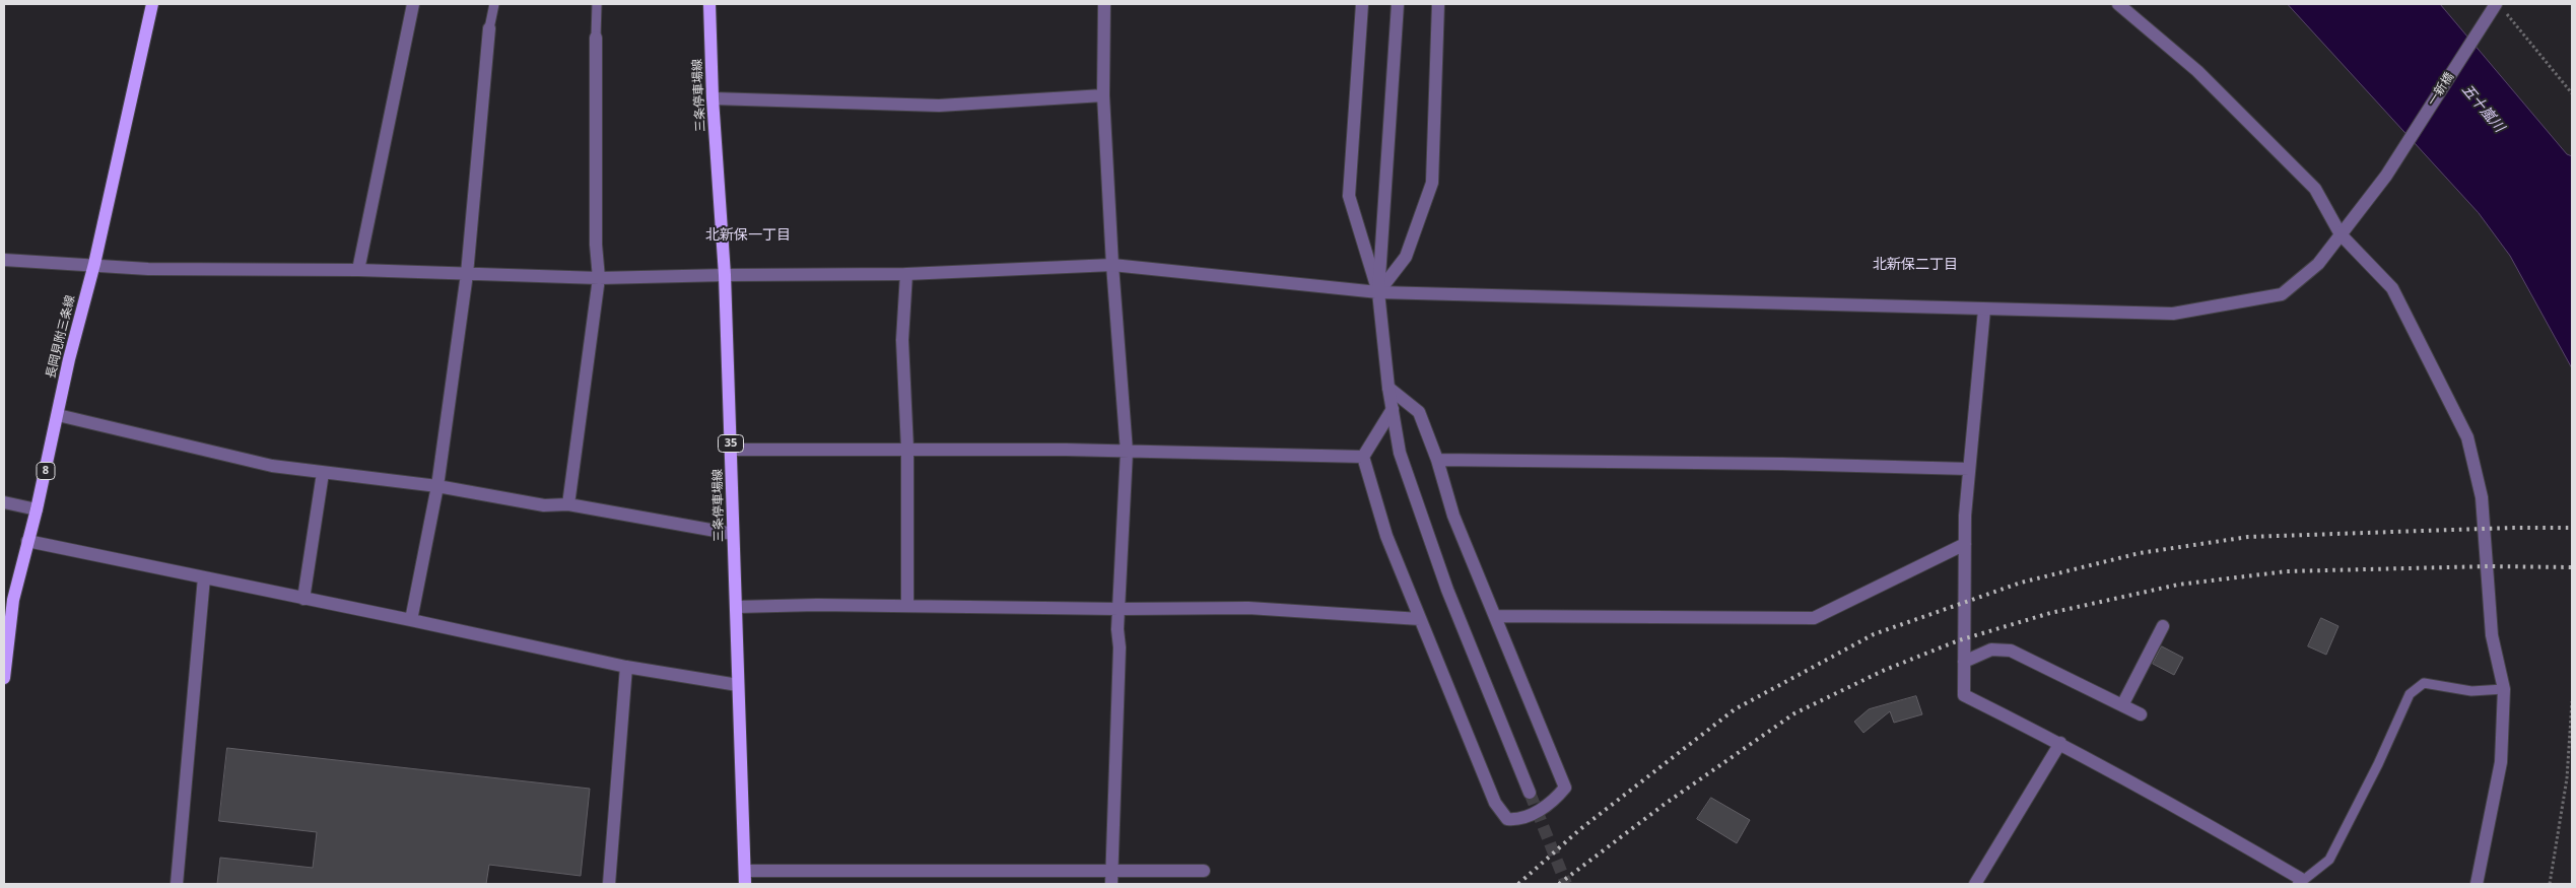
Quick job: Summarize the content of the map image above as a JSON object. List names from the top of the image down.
{
  "streets": {
    "main road": [
      "三条停車場線",
      "長岡見附三条線",
      "35",
      "8"
    ],
    "street": ["一新橋"]
  },
  "crossings": [
    ["一新橋", "三条停車場線"],
    ["一新橋", "長岡見附三条線"]
  ],
  "districts": ["北新保一丁目", "北新保二丁目"],
  "water": ["五十嵐川"]
}
